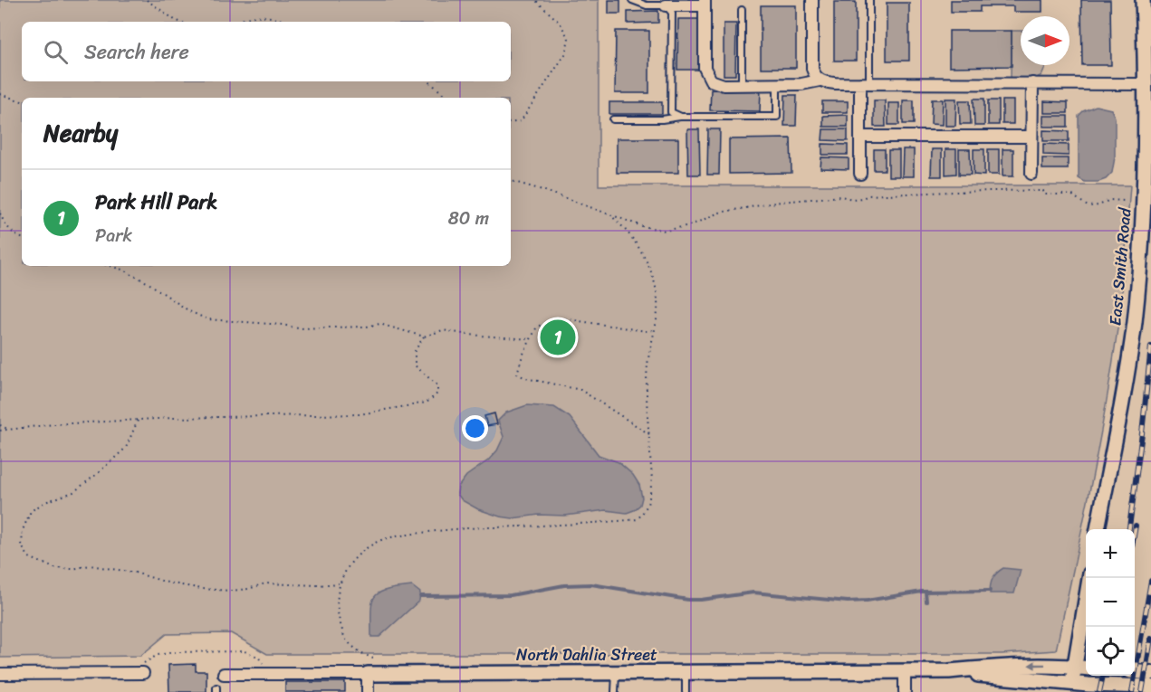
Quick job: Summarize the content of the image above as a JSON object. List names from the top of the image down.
{
  "streets": {
    "street": ["East Smith Road", "North Dahlia Street"]
  },
  "north": "right",
  "page": {
    "search": "Search here",
    "heading": "Nearby",
    "list": [
      {
        "mark": "1",
        "name": "Park Hill Park",
        "note": "Park",
        "value": "80 m"
      }
    ],
    "pins": "1",
    "map_buttons": ["+", "−"]
  }
}
